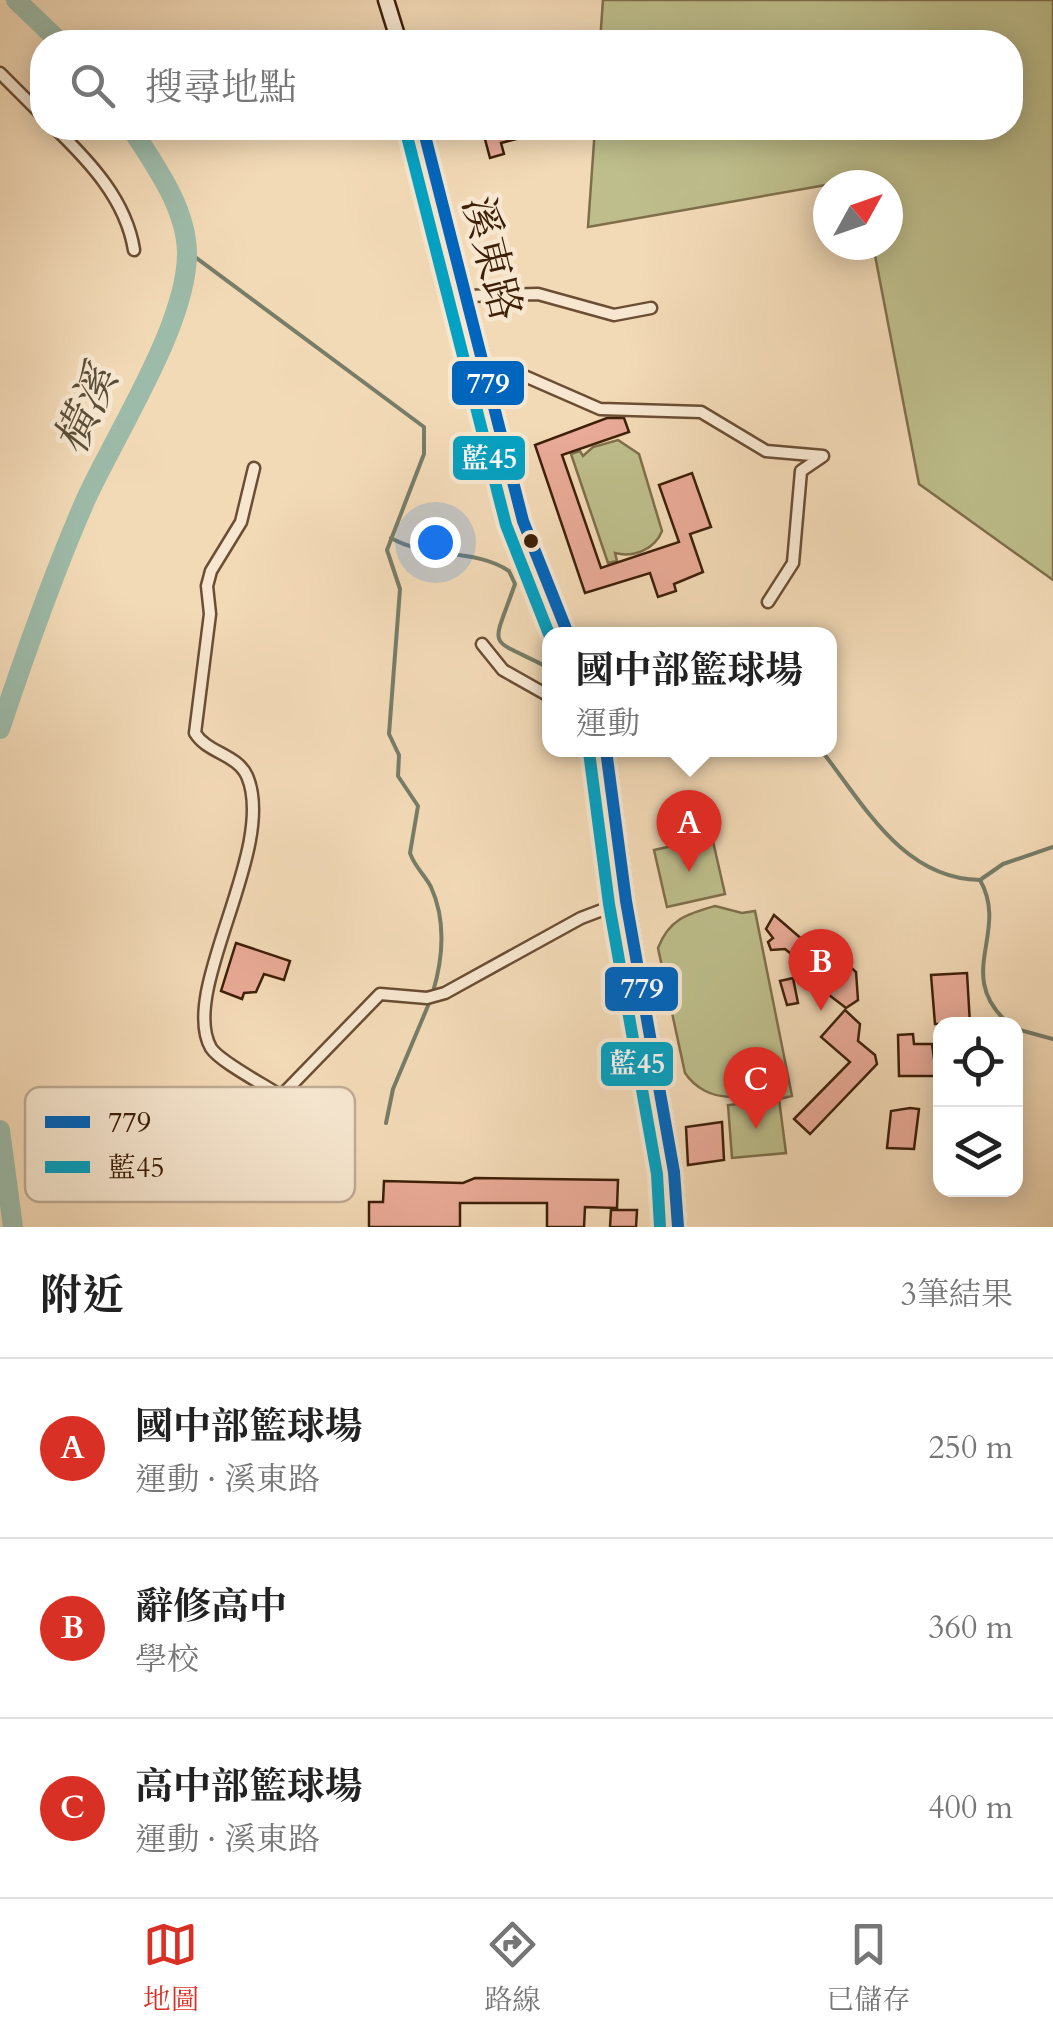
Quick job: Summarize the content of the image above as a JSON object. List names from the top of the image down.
{
  "streets": {
    "main road": ["溪東路"]
  },
  "water": ["橫溪"],
  "lines": ["transit line 779", "transit line 藍45"],
  "legend": ["779", "藍45"],
  "north": "top right",
  "page": {
    "search": "搜尋地點",
    "popup": ["國中部籃球場", "運動"],
    "pins": ["A", "B", "C"],
    "heading": ["附近", "3筆結果"],
    "list": [
      {
        "mark": "A",
        "name": "國中部籃球場",
        "note": "運動 · 溪東路",
        "value": "250 m"
      },
      {
        "mark": "B",
        "name": "辭修高中",
        "note": "學校",
        "value": "360 m"
      },
      {
        "mark": "C",
        "name": "高中部籃球場",
        "note": "運動 · 溪東路",
        "value": "400 m"
      }
    ],
    "nav": ["地圖", "路線", "已儲存"]
  }
}
